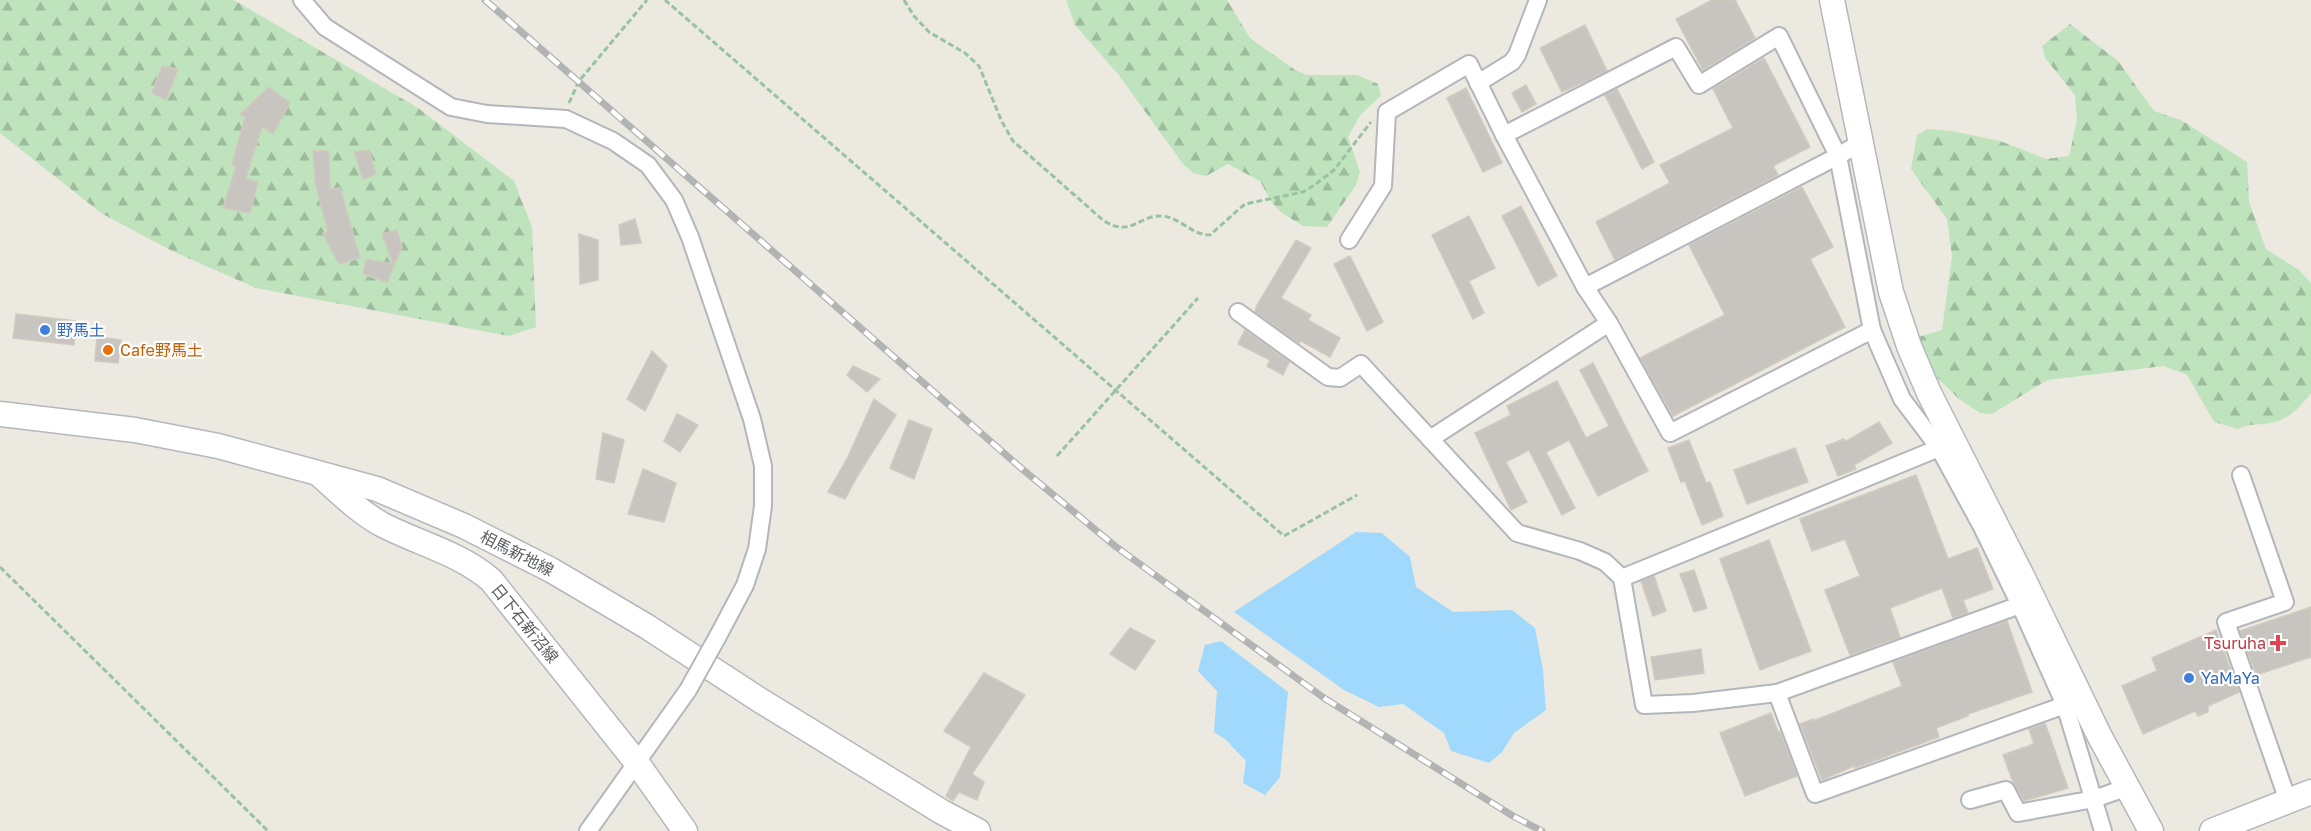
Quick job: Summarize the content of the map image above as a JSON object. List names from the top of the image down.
{
  "streets": {
    "main road": ["相馬新地線", "日下石新沼線"]
  },
  "crossings": [
    ["相馬新地線", "日下石新沼線"]
  ],
  "places": {
    "other": ["野馬土", "Cafe野馬土", "YaMaYa"],
    "health": ["Tsuruha"]
  }
}
